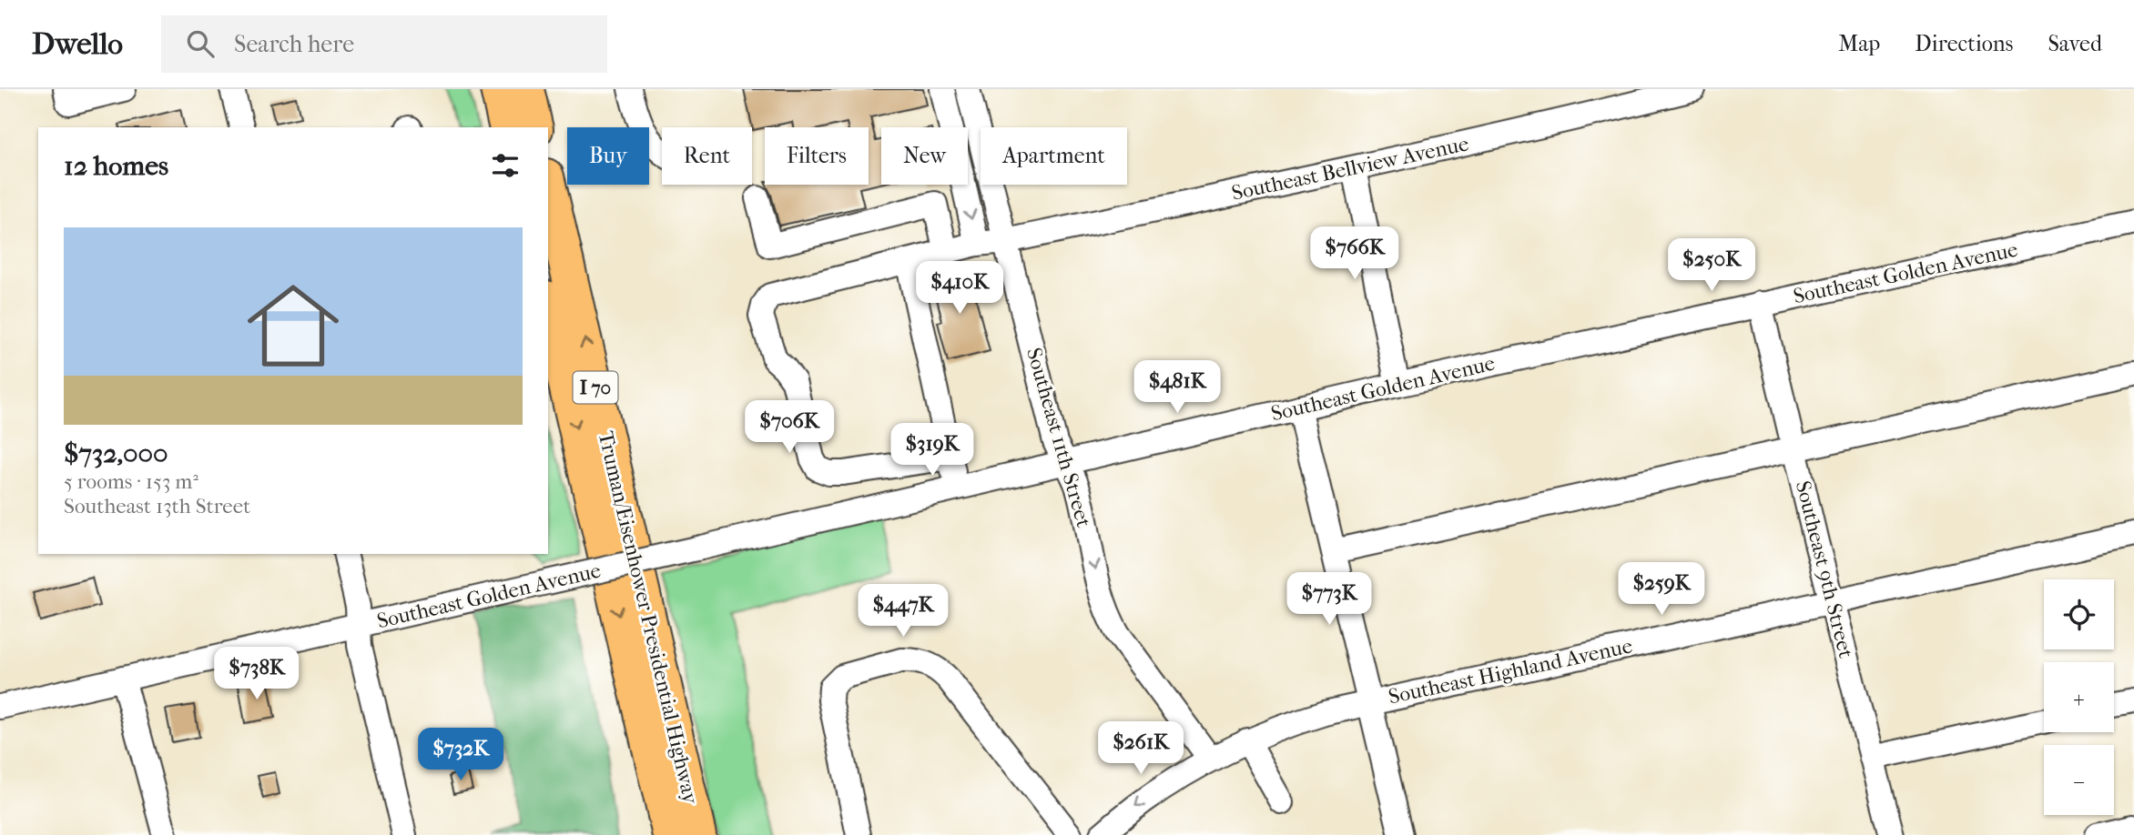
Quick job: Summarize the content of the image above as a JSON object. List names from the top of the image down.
{
  "streets": {
    "highway": ["I 70", "Truman/Eisenhower Presidential Highway"],
    "street": [
      "Southeast Bellview Avenue",
      "Southeast Golden Avenue",
      "Southeast 11th Street",
      "Southeast 9th Street",
      "Southeast Highland Avenue"
    ]
  },
  "crossings": [
    ["Southeast Bellview Avenue", "Southeast 11th Street"],
    ["Southeast Golden Avenue", "Southeast 11th Street"],
    ["Southeast Golden Avenue", "Southeast 9th Street"],
    ["Southeast 11th Street", "Southeast Highland Avenue"],
    ["Southeast 9th Street", "Southeast Highland Avenue"]
  ],
  "one_way": ["Southeast 11th Street"],
  "page": {
    "header": "Dwello",
    "search": "Search here",
    "nav": ["Map", "Directions", "Saved"],
    "chip": [
      "Buy",
      "Rent",
      "Filters",
      "New",
      "Apartment"
    ],
    "heading": "12 homes",
    "list": [
      {
        "name": "$732,000",
        "note": "5 rooms · 153 m² · Southeast 13th Street"
      }
    ],
    "price": [
      "$766K",
      "$250K",
      "$410K",
      "$481K",
      "$706K",
      "$319K",
      "$259K",
      "$773K",
      "$447K",
      "$738K",
      "$261K",
      "$732K"
    ],
    "map_buttons": ["+", "−"]
  }
}
